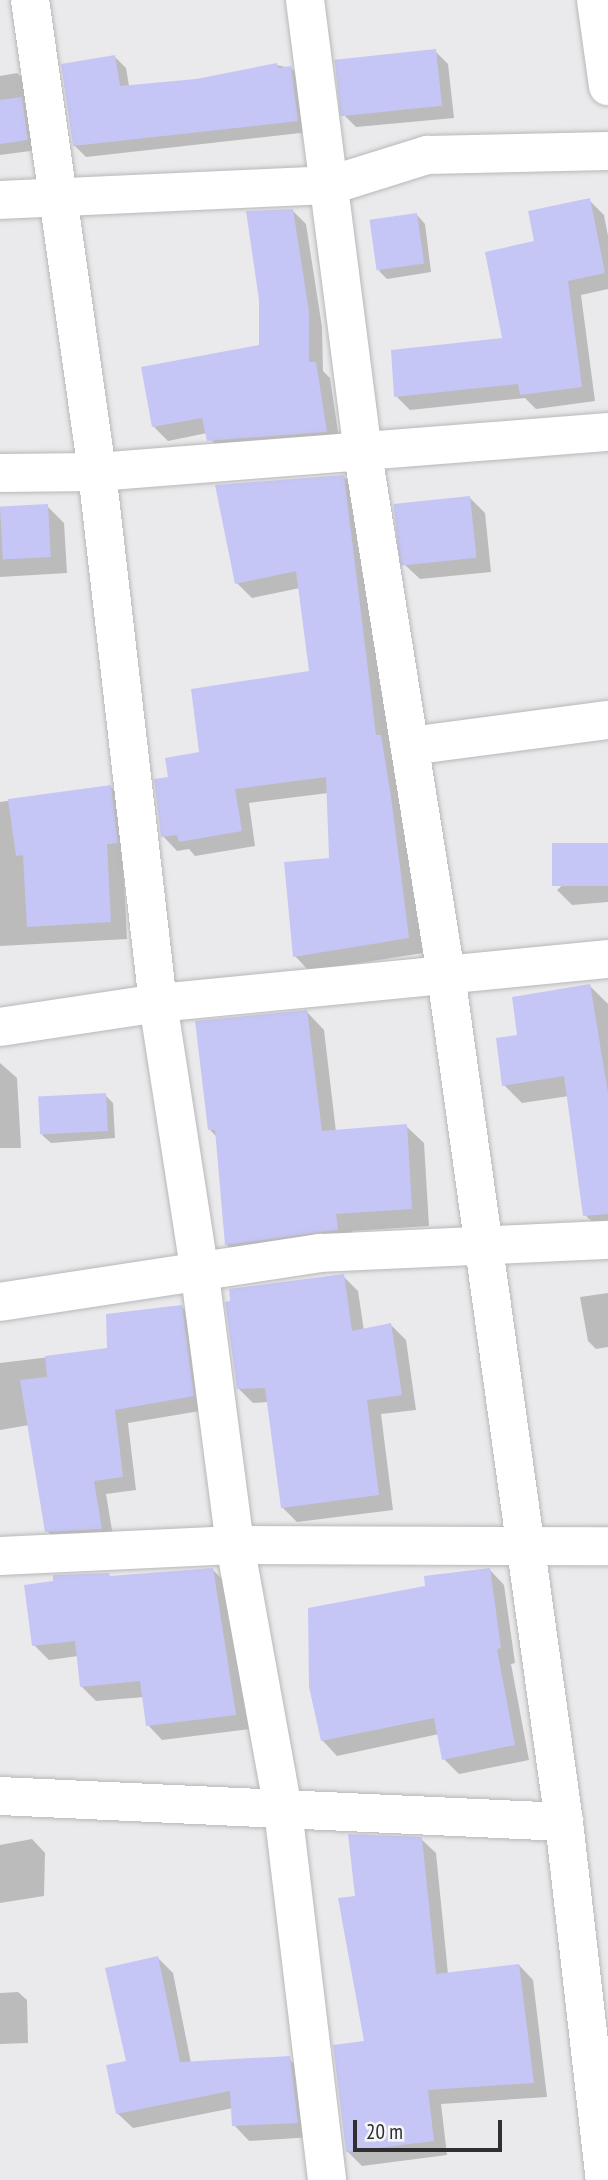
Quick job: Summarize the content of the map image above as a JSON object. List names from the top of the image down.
{
  "scale_bar": "20 m"
}
